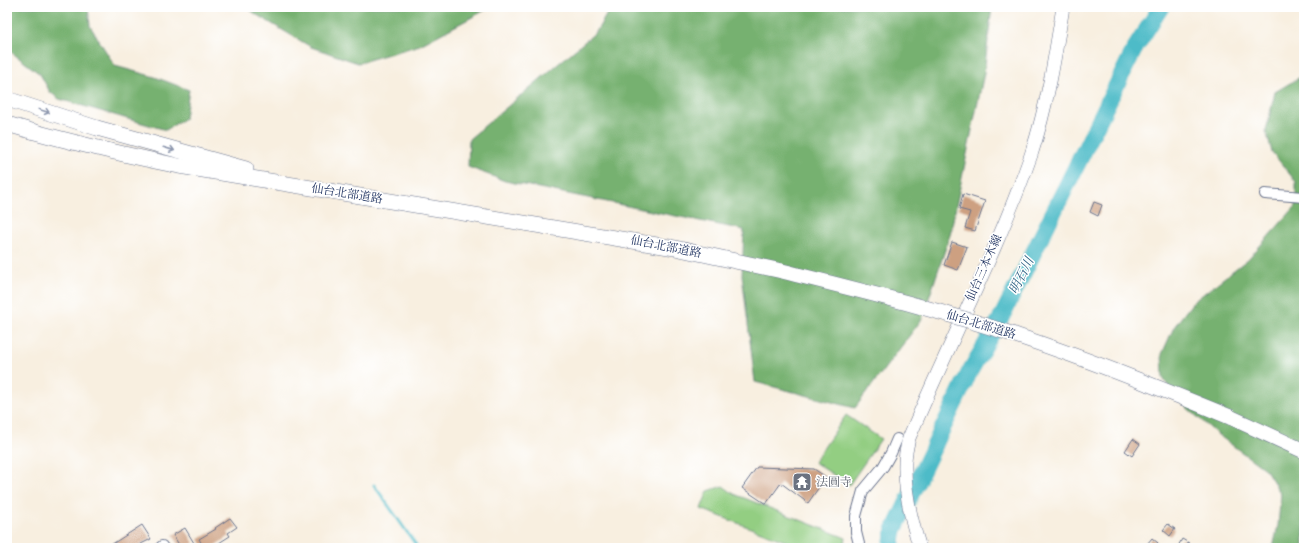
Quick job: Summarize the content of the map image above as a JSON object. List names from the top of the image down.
{
  "streets": {
    "highway": ["仙台北部道路"],
    "main road": ["仙台三本木線"]
  },
  "water": ["明石川"],
  "places": {
    "temple": ["法圓寺"]
  }
}
